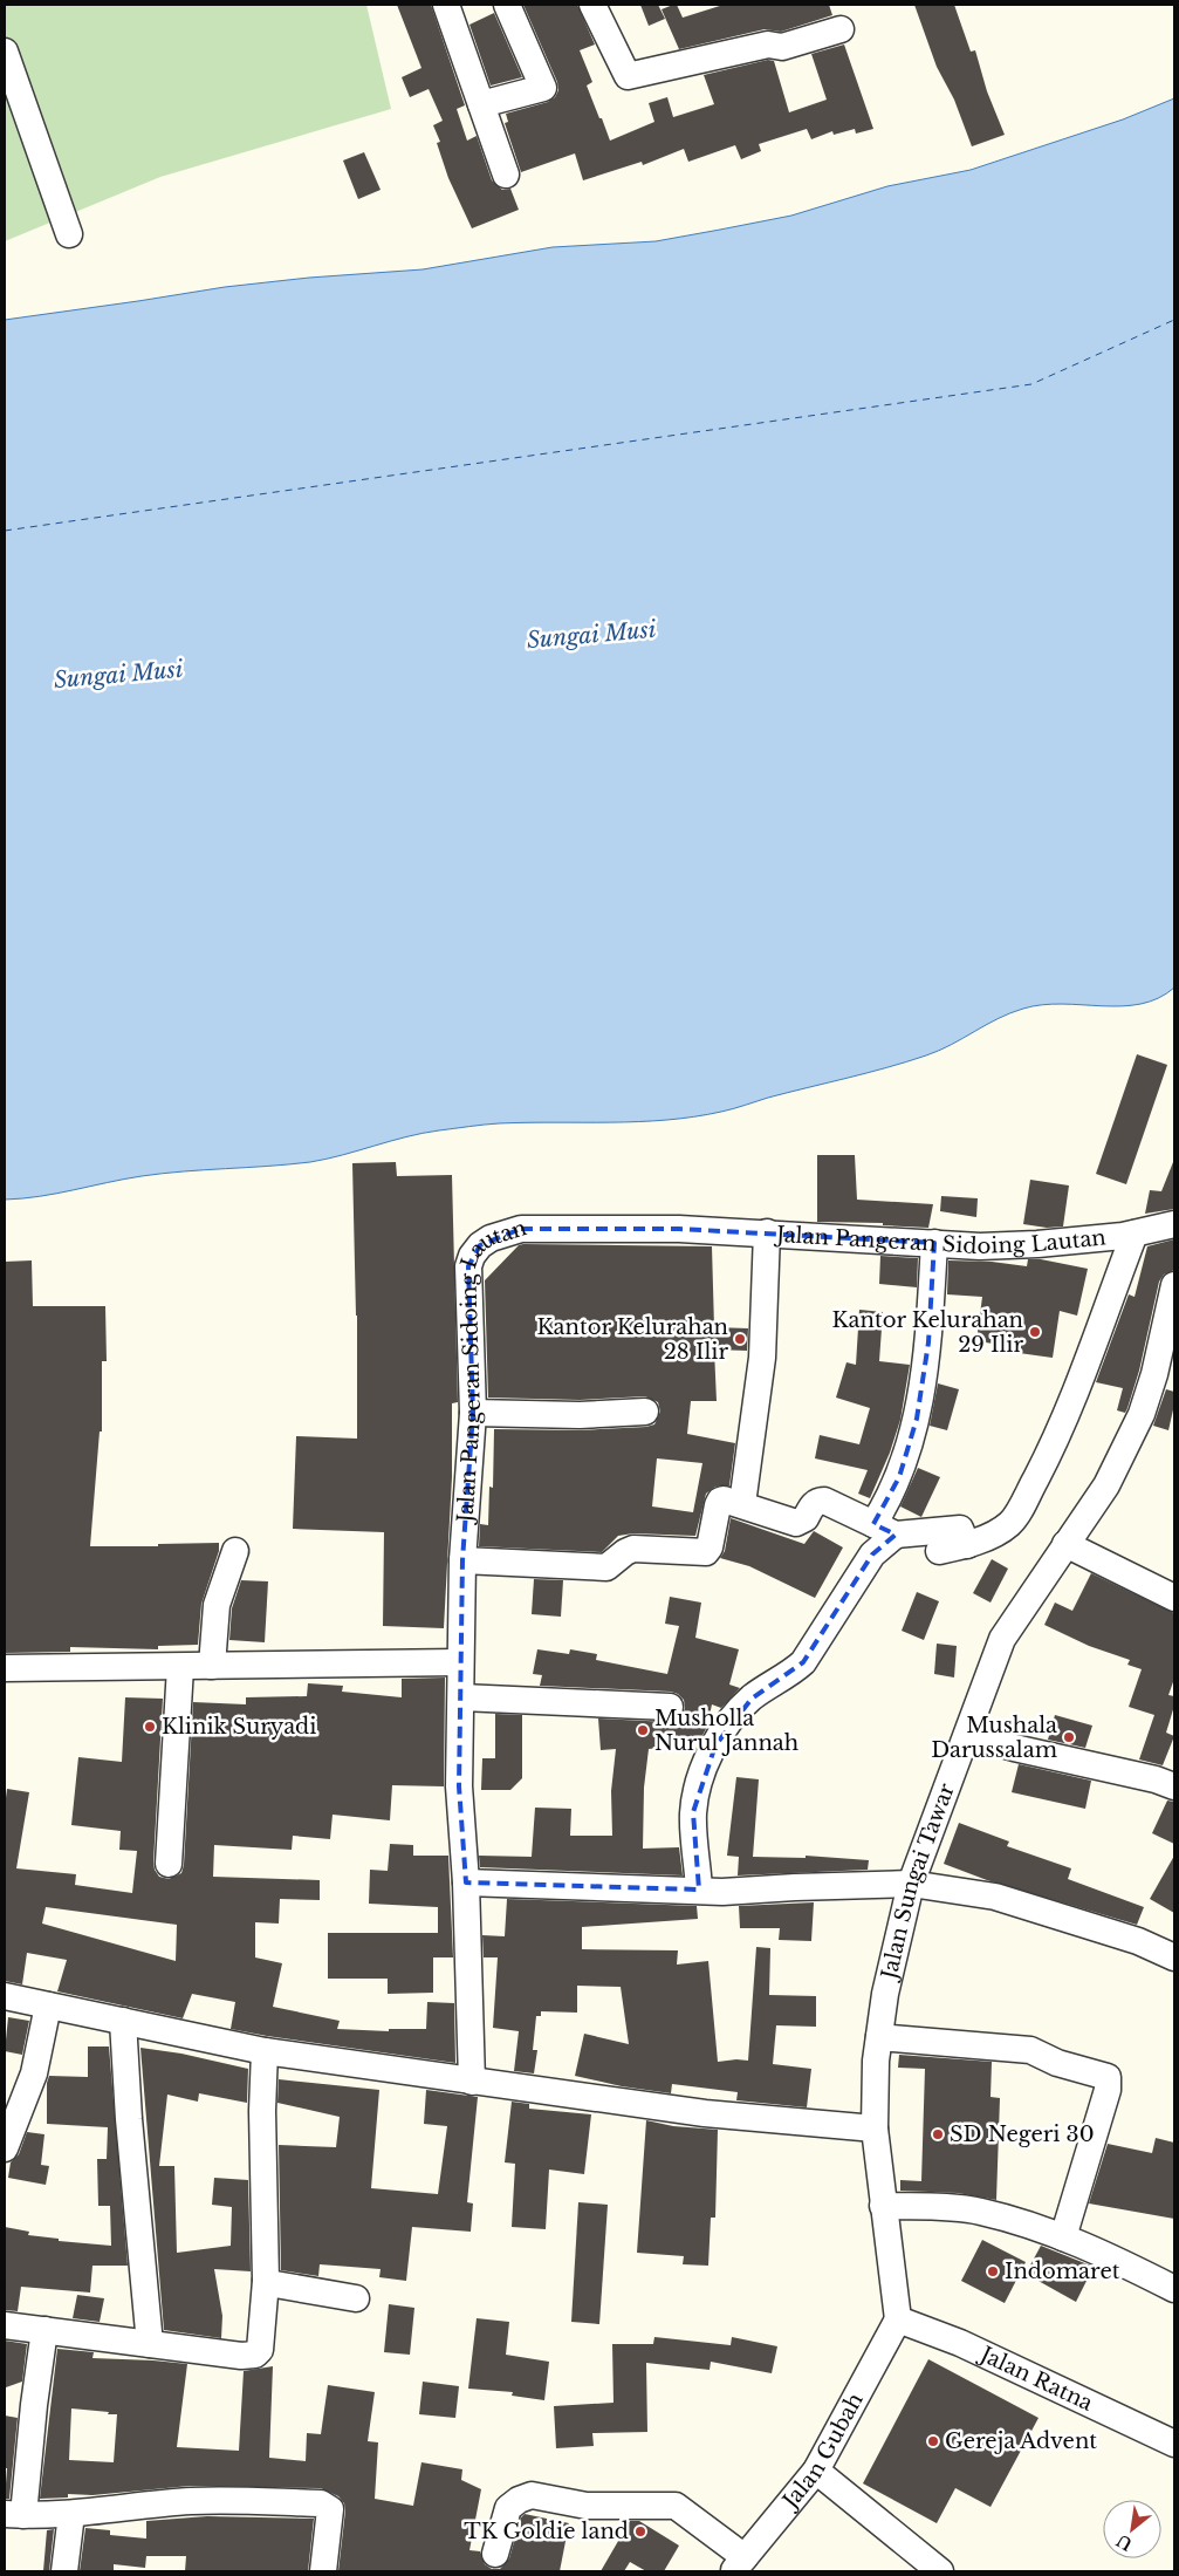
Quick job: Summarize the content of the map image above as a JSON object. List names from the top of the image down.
{
  "streets": {
    "street": [
      "Jalan Pangeran Sidoing Lautan",
      "Jalan Sungai Tawar",
      "Jalan Ratna",
      "Jalan Gubah"
    ]
  },
  "crossings": [
    ["Jalan Sungai Tawar", "Jalan Ratna"],
    ["Jalan Sungai Tawar", "Jalan Gubah"],
    ["Jalan Ratna", "Jalan Gubah"]
  ],
  "water": ["Sungai Musi"],
  "places": [
    "Kantor Kelurahan 29 Ilir",
    "Kantor Kelurahan 28 Ilir",
    "Klinik Suryadi",
    "Musholla Nurul Jannah",
    "Mushala Darussalam",
    "SD Negeri 30",
    "Indomaret",
    "Gereja Advent",
    "TK Goldie land"
  ],
  "north": "bottom left"
}
